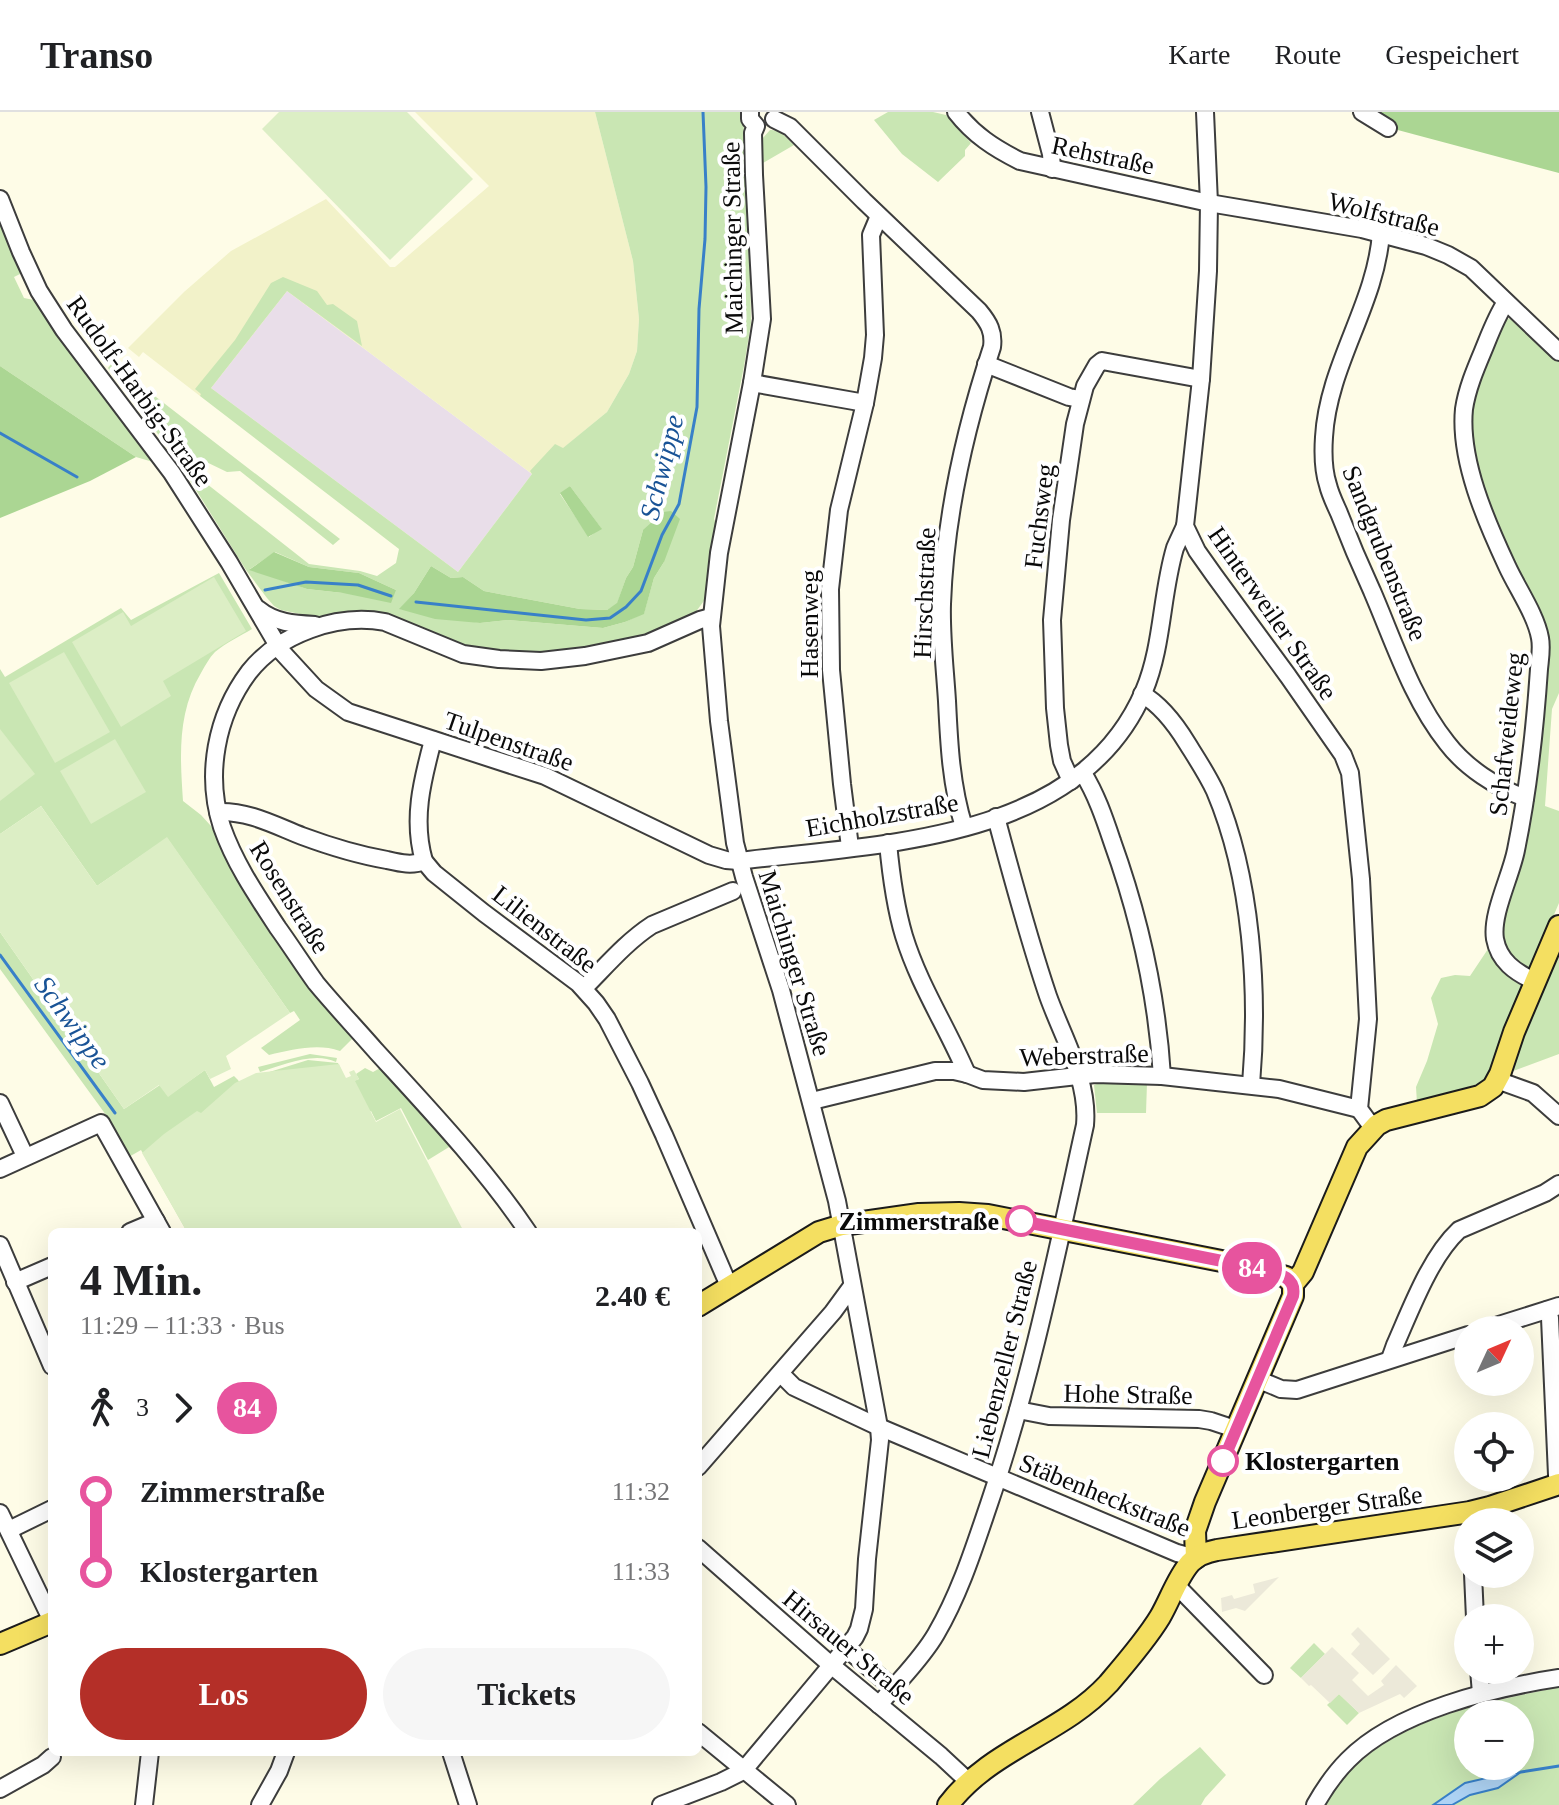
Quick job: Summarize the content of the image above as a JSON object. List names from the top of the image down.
{
  "streets": {
    "main road": ["Leonberger Straße"],
    "street": [
      "Rehstraße",
      "Wolfstraße",
      "Maichinger Straße",
      "Rudolf-Harbig-Straße",
      "Fuchsweg",
      "Sandgrubenstraße",
      "Hirschstraße",
      "Hinterweiler Straße",
      "Hasenweg",
      "Schafweideweg",
      "Tulpenstraße",
      "Eichholzstraße",
      "Rosenstraße",
      "Lilienstraße",
      "Weberstraße",
      "Liebenzeller Straße",
      "Hohe Straße",
      "Stäbenheckstraße",
      "Hirsauer Straße"
    ]
  },
  "crossings": [
    ["Rehstraße", "Wolfstraße"],
    ["Rehstraße", "Hinterweiler Straße"],
    ["Wolfstraße", "Sandgrubenstraße"],
    ["Wolfstraße", "Hinterweiler Straße"],
    ["Wolfstraße", "Schafweideweg"],
    ["Maichinger Straße", "Hirschstraße"],
    ["Maichinger Straße", "Tulpenstraße"],
    ["Maichinger Straße", "Eichholzstraße"],
    ["Maichinger Straße", "Rosenstraße"],
    ["Maichinger Straße", "Weberstraße"],
    ["Maichinger Straße", "Stäbenheckstraße"],
    ["Maichinger Straße", "Hirsauer Straße"],
    ["Rudolf-Harbig-Straße", "Tulpenstraße"],
    ["Rudolf-Harbig-Straße", "Rosenstraße"],
    ["Fuchsweg", "Hinterweiler Straße"],
    ["Fuchsweg", "Eichholzstraße"],
    ["Fuchsweg", "Weberstraße"],
    ["Sandgrubenstraße", "Schafweideweg"],
    ["Hirschstraße", "Hasenweg"],
    ["Hirschstraße", "Eichholzstraße"],
    ["Hinterweiler Straße", "Eichholzstraße"],
    ["Hinterweiler Straße", "Weberstraße"],
    ["Hasenweg", "Eichholzstraße"],
    ["Tulpenstraße", "Eichholzstraße"],
    ["Tulpenstraße", "Rosenstraße"],
    ["Eichholzstraße", "Liebenzeller Straße"],
    ["Weberstraße", "Liebenzeller Straße"],
    ["Liebenzeller Straße", "Hohe Straße"],
    ["Liebenzeller Straße", "Stäbenheckstraße"],
    ["Liebenzeller Straße", "Hirsauer Straße"],
    ["Stäbenheckstraße", "Leonberger Straße"]
  ],
  "water": ["Schwippe"],
  "places": ["Zimmerstraße", "Klostergarten"],
  "lines": ["bus line 84"],
  "north": "top right",
  "page": {
    "header": "Transo",
    "nav": ["Karte", "Route", "Gespeichert"],
    "on_map": "84",
    "heading": ["4 Min.", "11:29 – 11:33 · Bus", "2.40 €"],
    "map_buttons": ["+", "−"],
    "legs": ["3", "84"],
    "list": [
      {
        "name": "Zimmerstraße",
        "value": "11:32"
      },
      {
        "name": "Klostergarten",
        "value": "11:33"
      }
    ],
    "buttons": ["Los", "Tickets"]
  }
}
